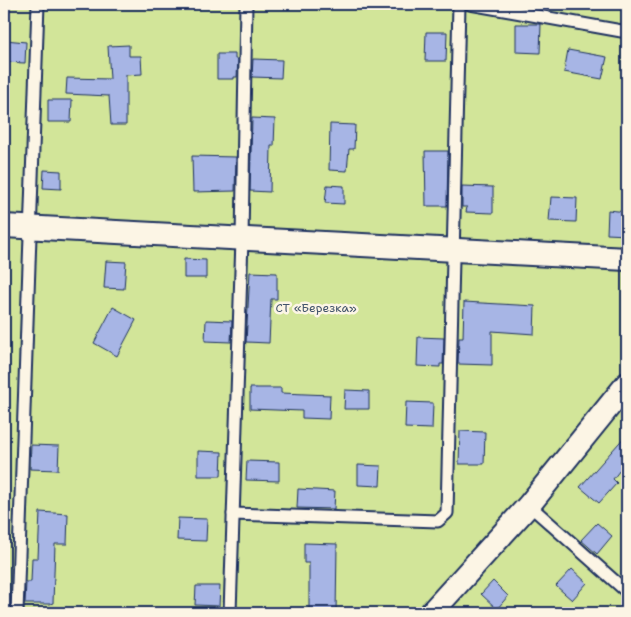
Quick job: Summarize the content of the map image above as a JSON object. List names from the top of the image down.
{
  "parks": ["СТ «Березка»"]
}
